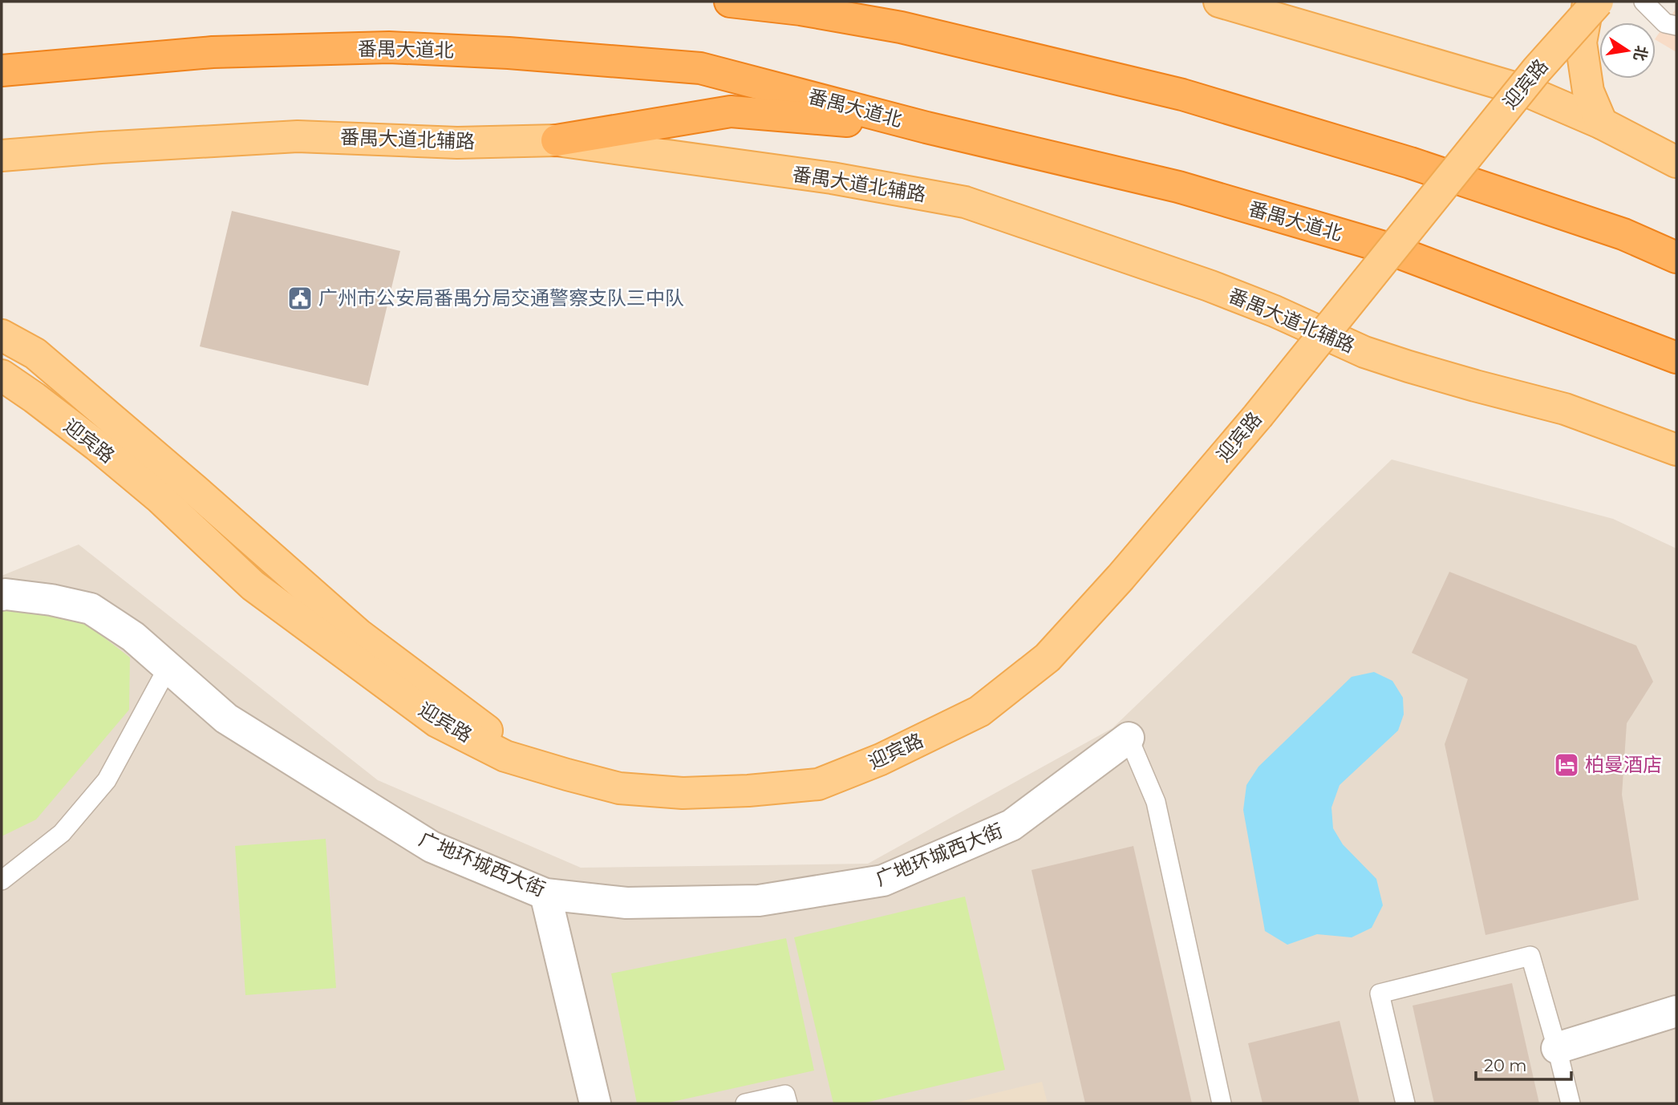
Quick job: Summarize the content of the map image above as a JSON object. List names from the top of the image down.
{
  "streets": {
    "highway": ["番禺大道北"],
    "main road": ["迎宾路", "番禺大道北辅路"],
    "street": ["广地环城西大街"]
  },
  "places": {
    "public building": ["广州市公安局番禺分局交通警察支队三中队"],
    "hotel": ["柏曼酒店"]
  },
  "scale_bar": "20 m",
  "north": "right"
}
